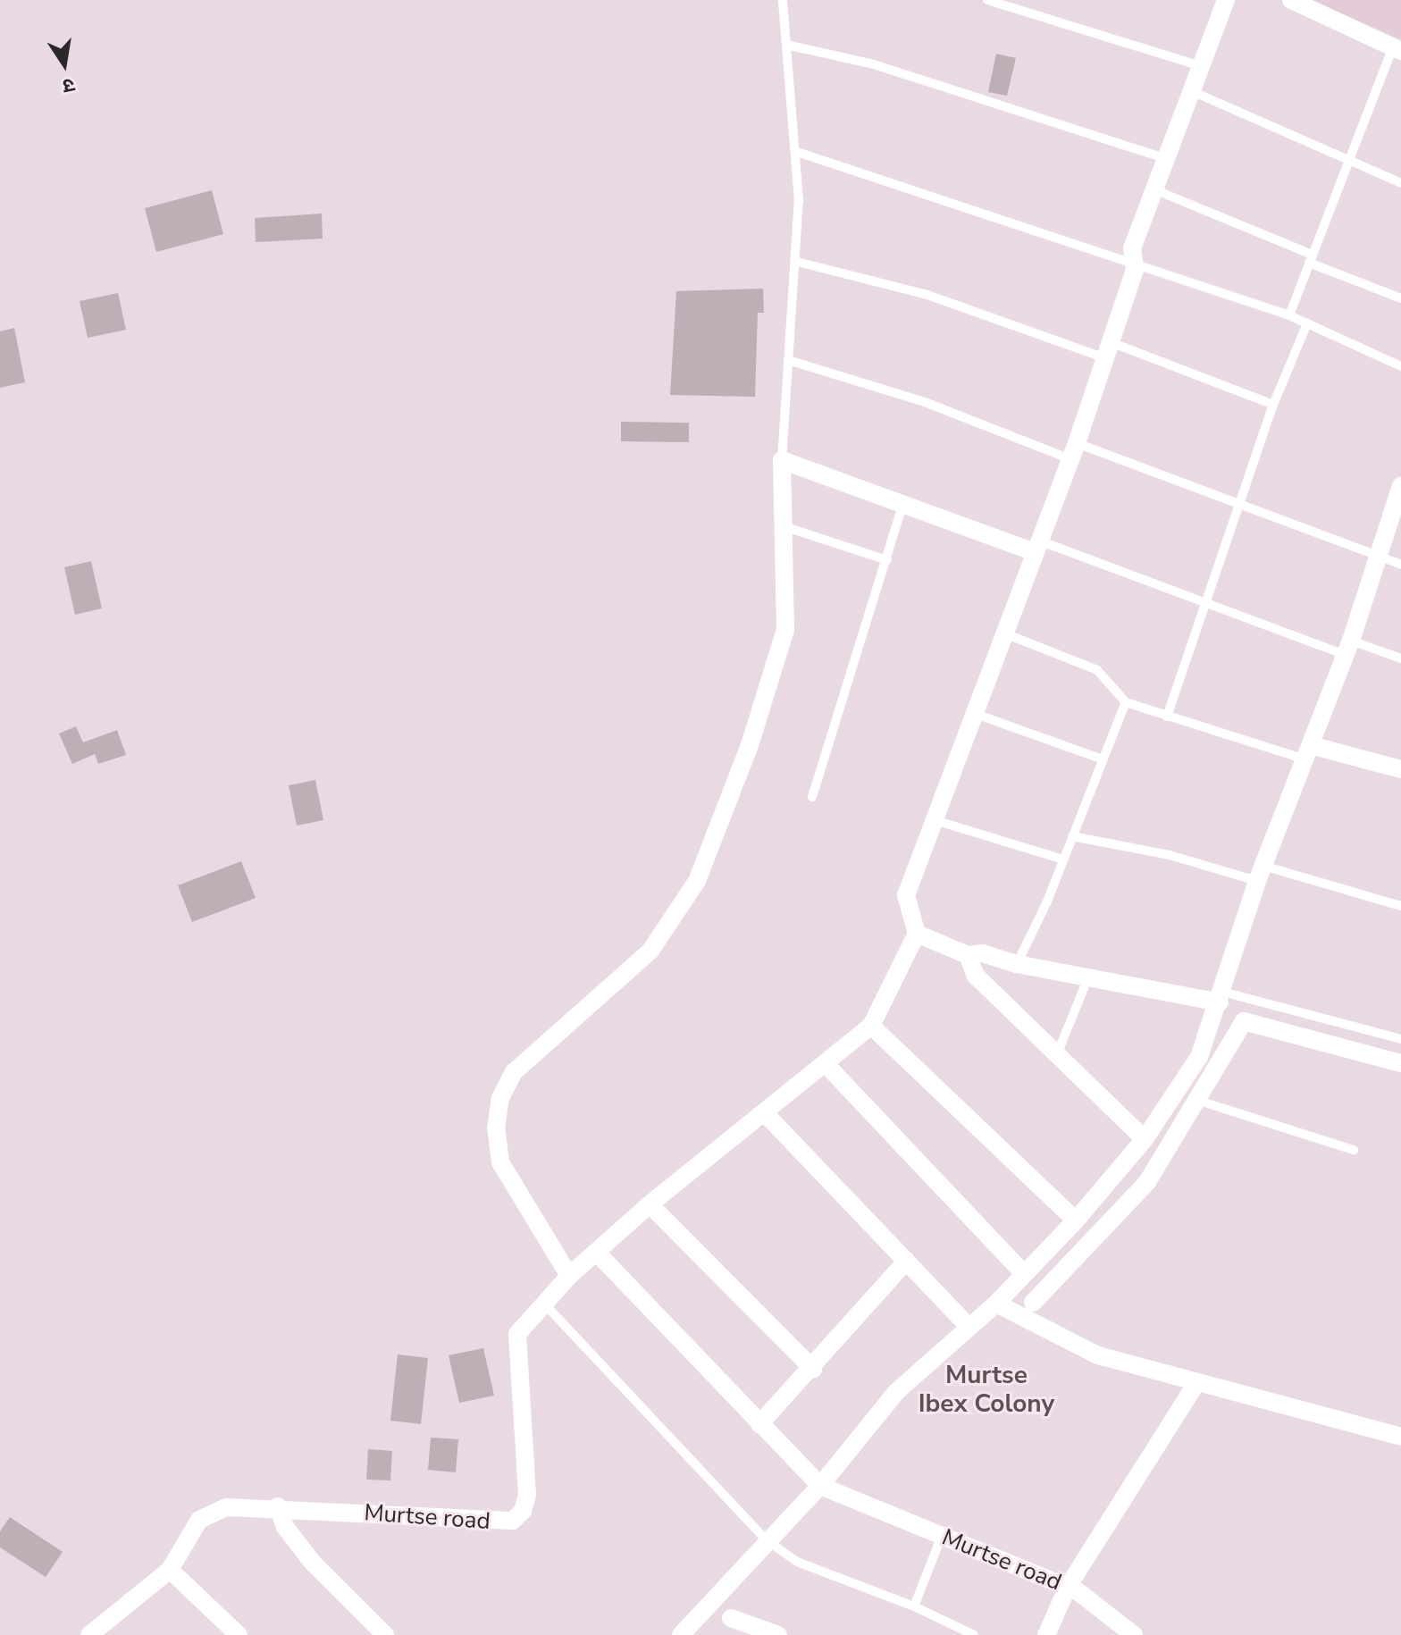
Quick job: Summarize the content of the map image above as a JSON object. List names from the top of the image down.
{
  "streets": {
    "street": ["Murtse road"]
  },
  "districts": ["Murtse Ibex Colony"],
  "north": "bottom"
}
